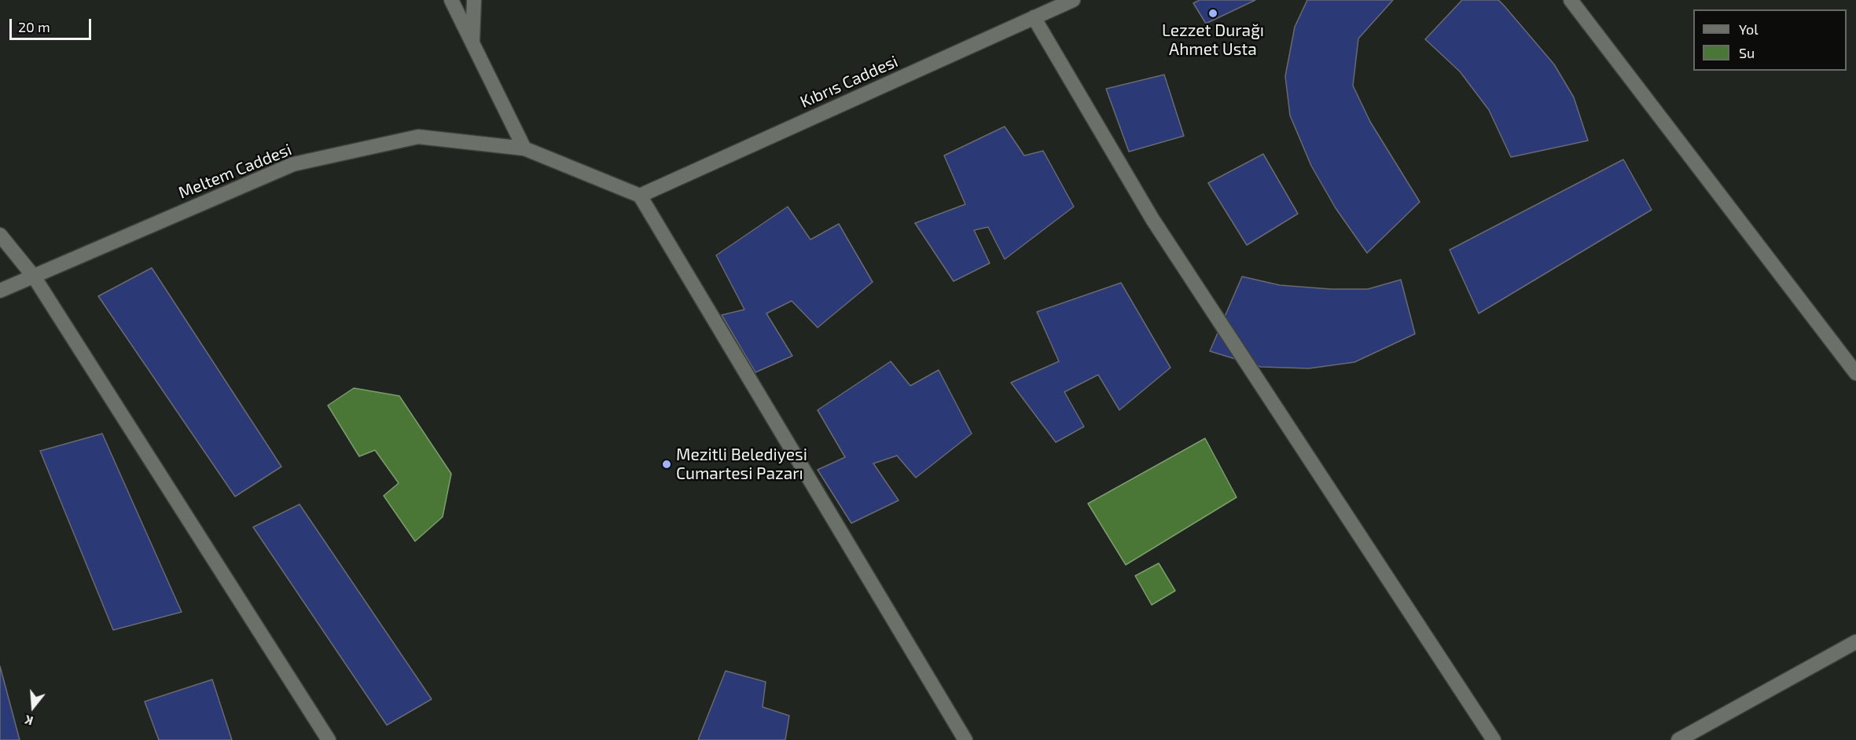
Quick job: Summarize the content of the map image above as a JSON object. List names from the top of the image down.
{
  "streets": {
    "street": ["Kıbrıs Caddesi", "Meltem Caddesi"]
  },
  "crossings": [
    ["Kıbrıs Caddesi", "Meltem Caddesi"]
  ],
  "places": ["Lezzet Durağı Ahmet Usta", "Mezitli Belediyesi Cumartesi Pazarı"],
  "legend": ["Yol", "Su"],
  "scale_bar": "20 m",
  "north": "bottom"
}
